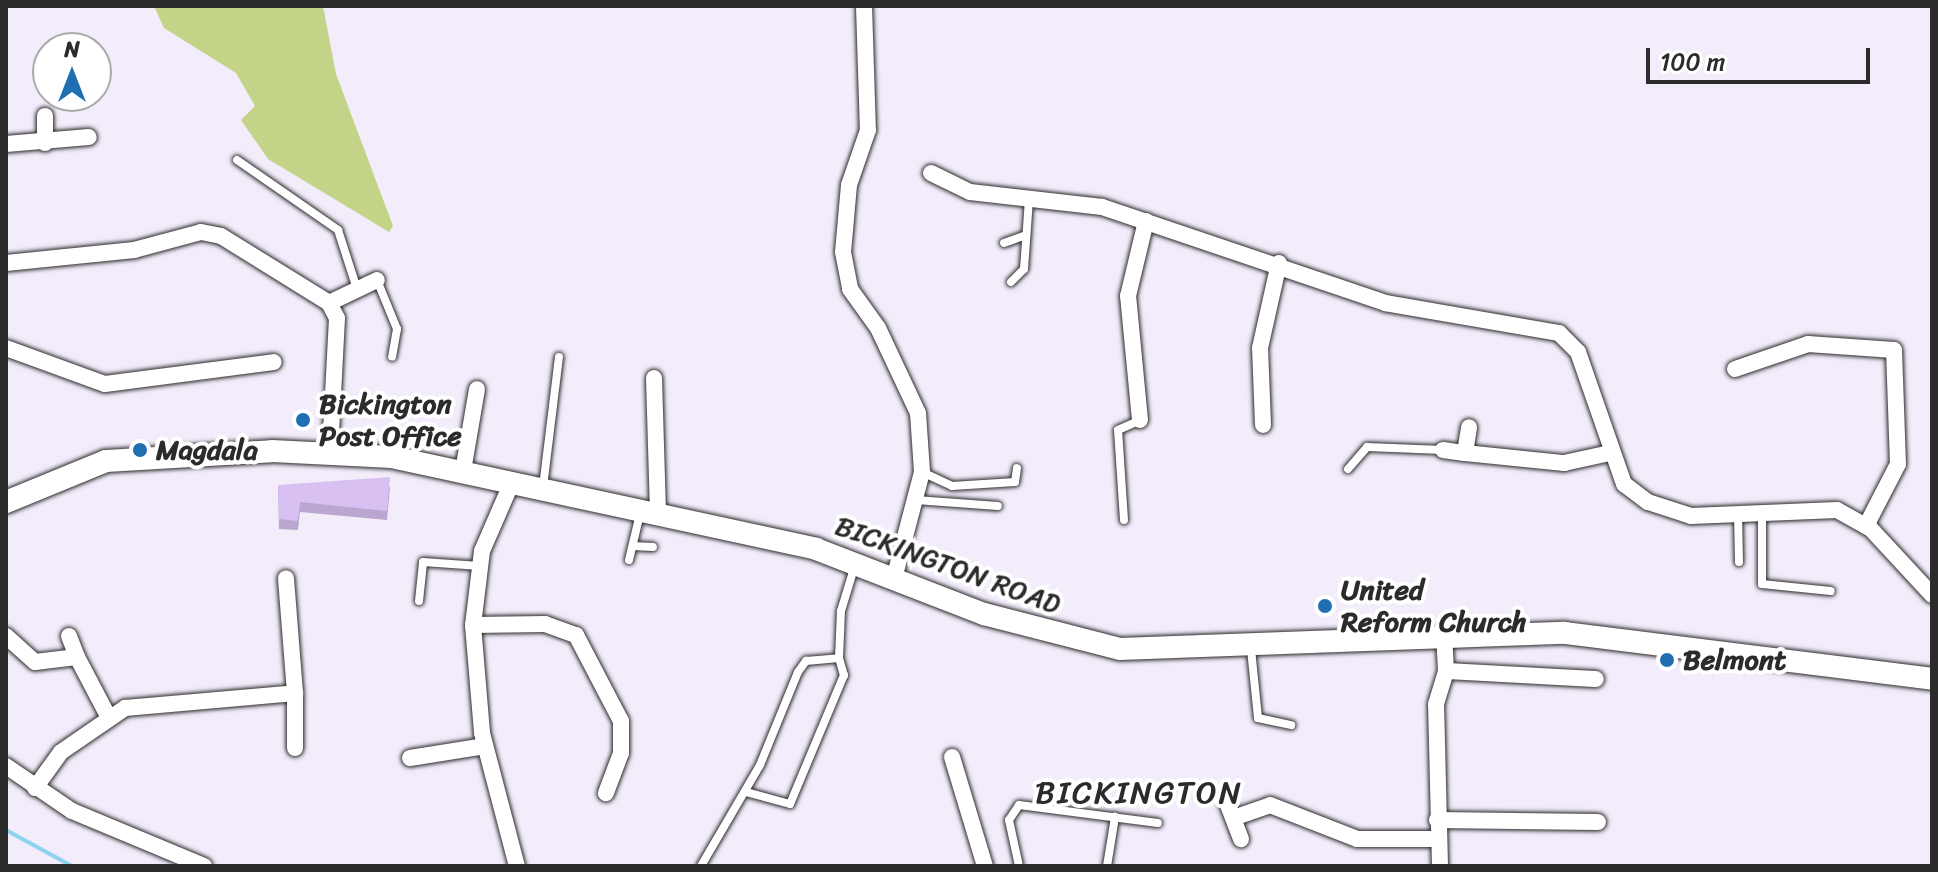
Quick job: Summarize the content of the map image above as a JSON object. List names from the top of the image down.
{
  "streets": {
    "main road": ["BICKINGTON ROAD"]
  },
  "districts": ["BICKINGTON"],
  "places": [
    "Bickington Post Office",
    "Magdala",
    "United Reform Church",
    "Belmont"
  ],
  "scale_bar": "100 m",
  "north": "top"
}
